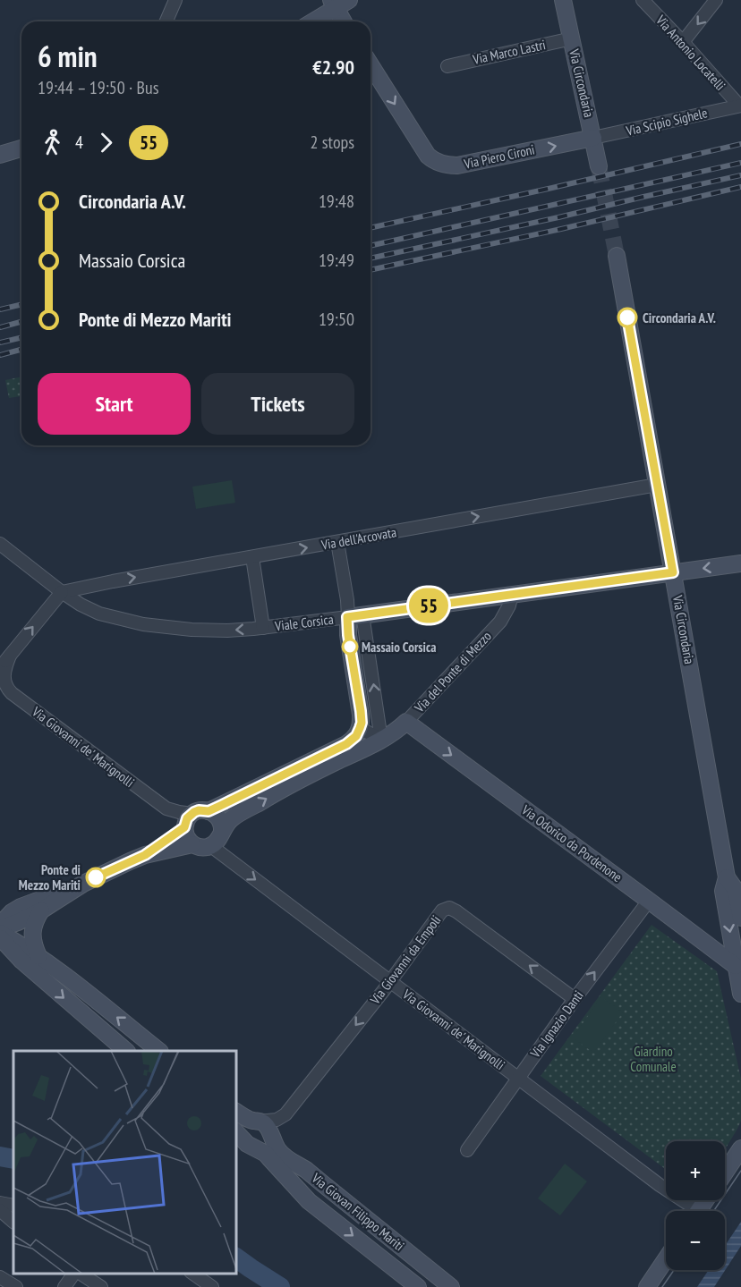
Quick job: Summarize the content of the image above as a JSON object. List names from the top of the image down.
{
  "streets": {
    "street": [
      "Via Marco Lastri",
      "Via Antonio Locatelli",
      "Via Circondaria",
      "Via Scipio Sighele",
      "Via Piero Cironi",
      "Via dell'Arcovata",
      "Viale Corsica",
      "Via del Ponte di Mezzo",
      "Via Giovanni de' Marignolli",
      "Via Odorico da Pordenone",
      "Via Giovanni da Empoli",
      "Via Ignazio Danti",
      "Via Giovan Filippo Mariti"
    ]
  },
  "crossings": [
    ["Via Marco Lastri", "Via Circondaria"],
    ["Via Antonio Locatelli", "Via Scipio Sighele"],
    ["Via Circondaria", "Via Scipio Sighele"],
    ["Via Circondaria", "Via Piero Cironi"],
    ["Via Circondaria", "Via dell'Arcovata"],
    ["Via Circondaria", "Viale Corsica"],
    ["Via Circondaria", "Via Odorico da Pordenone"],
    ["Via Scipio Sighele", "Via Piero Cironi"],
    ["Via dell'Arcovata", "Viale Corsica"],
    ["Viale Corsica", "Via del Ponte di Mezzo"],
    ["Via del Ponte di Mezzo", "Via Giovanni de' Marignolli"],
    ["Via del Ponte di Mezzo", "Via Odorico da Pordenone"],
    ["Via Giovanni de' Marignolli", "Via Giovanni da Empoli"],
    ["Via Giovanni de' Marignolli", "Via Ignazio Danti"],
    ["Via Odorico da Pordenone", "Via Ignazio Danti"],
    ["Via Giovanni da Empoli", "Via Ignazio Danti"],
    ["Via Giovanni da Empoli", "Via Giovan Filippo Mariti"]
  ],
  "one_way": [
    "Via Piero Cironi",
    "Via dell'Arcovata",
    "Via Odorico da Pordenone",
    "Via Ignazio Danti"
  ],
  "parks": ["Giardino Comunale"],
  "places": ["Circondaria A.V.", "Massaio Corsica", "Ponte di Mezzo Mariti"],
  "lines": ["bus line 55"],
  "page": {
    "on_map": "55",
    "heading": ["6 min", "19:44 – 19:50 · Bus", "€2.90"],
    "legs": ["4", "55", "2 stops"],
    "list": [
      {
        "name": "Circondaria A.V.",
        "value": "19:48"
      },
      {
        "name": "Massaio Corsica",
        "value": "19:49"
      },
      {
        "name": "Ponte di Mezzo Mariti",
        "value": "19:50"
      }
    ],
    "buttons": ["Start", "Tickets"],
    "map_buttons": ["+", "−"]
  }
}
